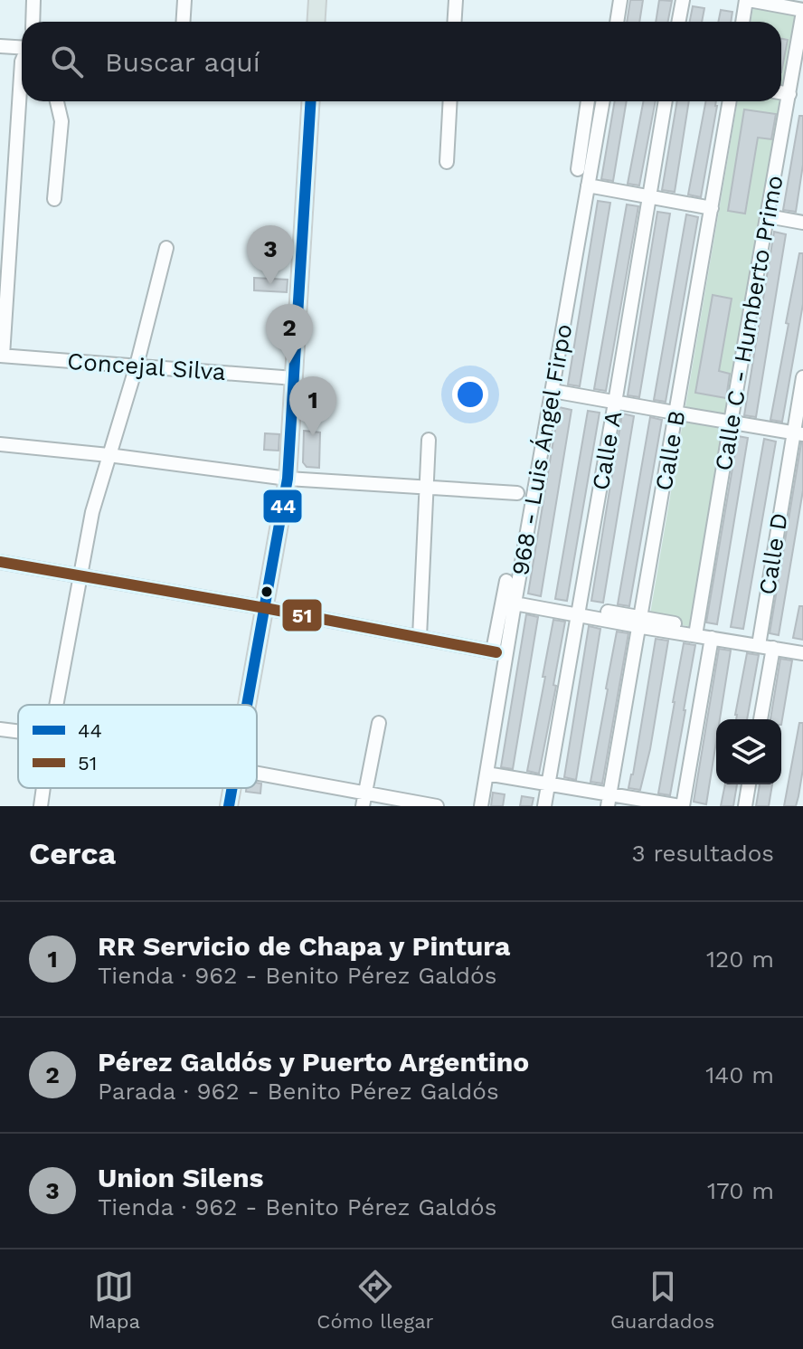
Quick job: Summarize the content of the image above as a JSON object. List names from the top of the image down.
{
  "streets": {
    "street": [
      "Calle C - Humberto Primo",
      "Concejal Silva",
      "968 - Luis Ángel Firpo",
      "Calle A",
      "Calle B",
      "Calle D"
    ]
  },
  "lines": ["transit line 44", "transit line 51"],
  "legend": ["44", "51"],
  "page": {
    "search": "Buscar aquí",
    "pins": ["3", "2", "1"],
    "heading": ["Cerca", "3 resultados"],
    "list": [
      {
        "mark": "1",
        "name": "RR Servicio de Chapa y Pintura",
        "note": "Tienda · 962 - Benito Pérez Galdós",
        "value": "120 m"
      },
      {
        "mark": "2",
        "name": "Pérez Galdós y Puerto Argentino",
        "note": "Parada · 962 - Benito Pérez Galdós",
        "value": "140 m"
      },
      {
        "mark": "3",
        "name": "Union Silens",
        "note": "Tienda · 962 - Benito Pérez Galdós",
        "value": "170 m"
      }
    ],
    "nav": ["Mapa", "Cómo llegar", "Guardados"]
  }
}
